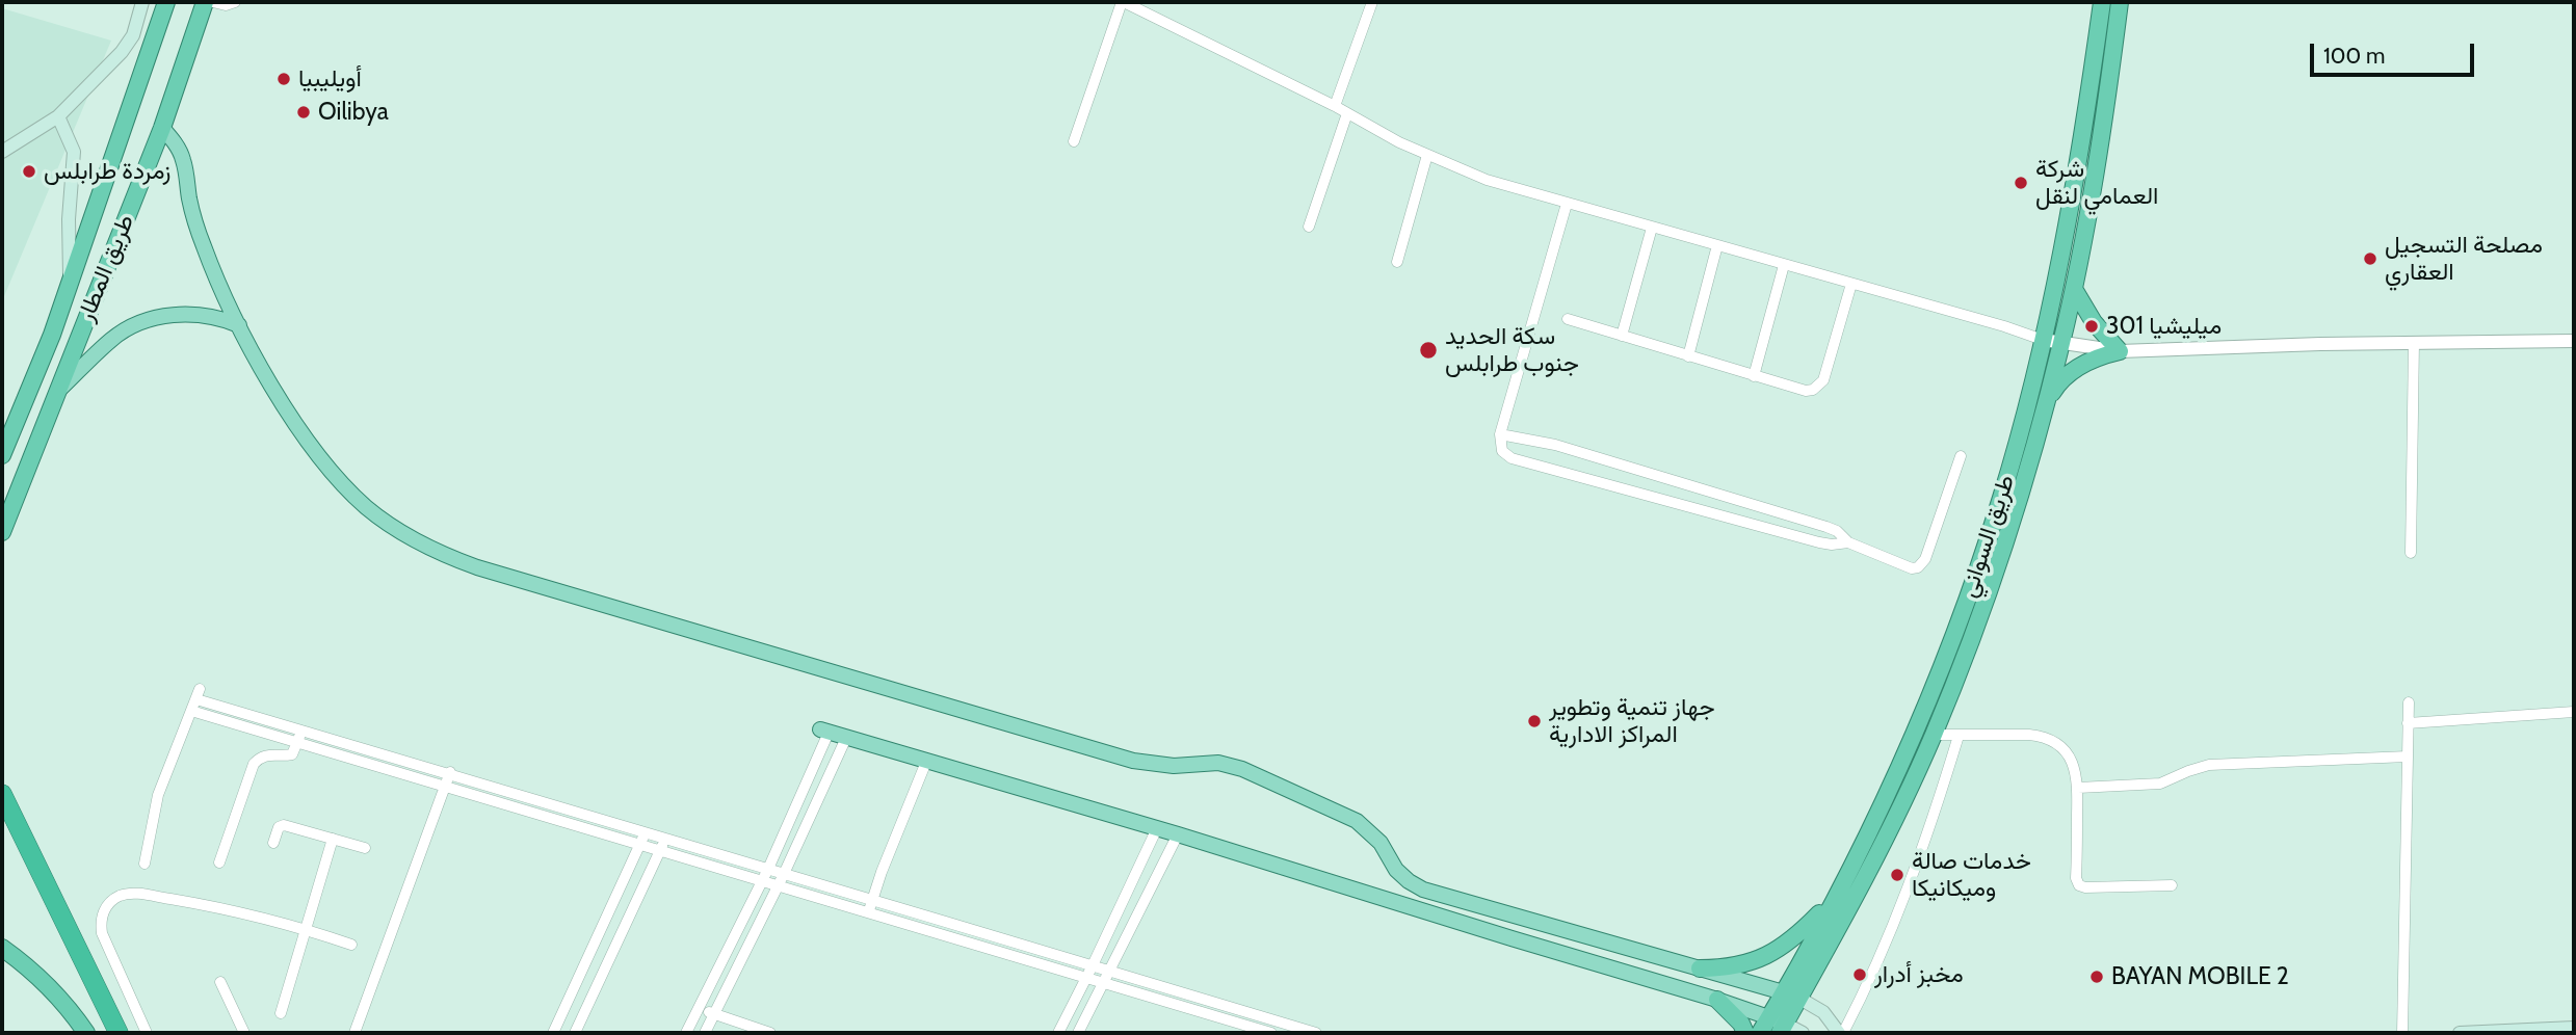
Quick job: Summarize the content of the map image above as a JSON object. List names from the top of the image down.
{
  "streets": {
    "highway": ["طريق المطار", "طريق السواني"]
  },
  "places": [
    "أويليبيا",
    "Oilibya",
    "زمردة طرابلس",
    "شركة العمامي لنقل",
    "مصلحة التسجيل العقاري",
    "ميليشيا 301",
    "سكة الحديد جنوب طرابلس",
    "جهاز تنمية وتطوير المراكز الادارية",
    "خدمات صالة وميكانيكا",
    "مخبز أدرار",
    "BAYAN MOBILE 2"
  ],
  "scale_bar": "100 m"
}
